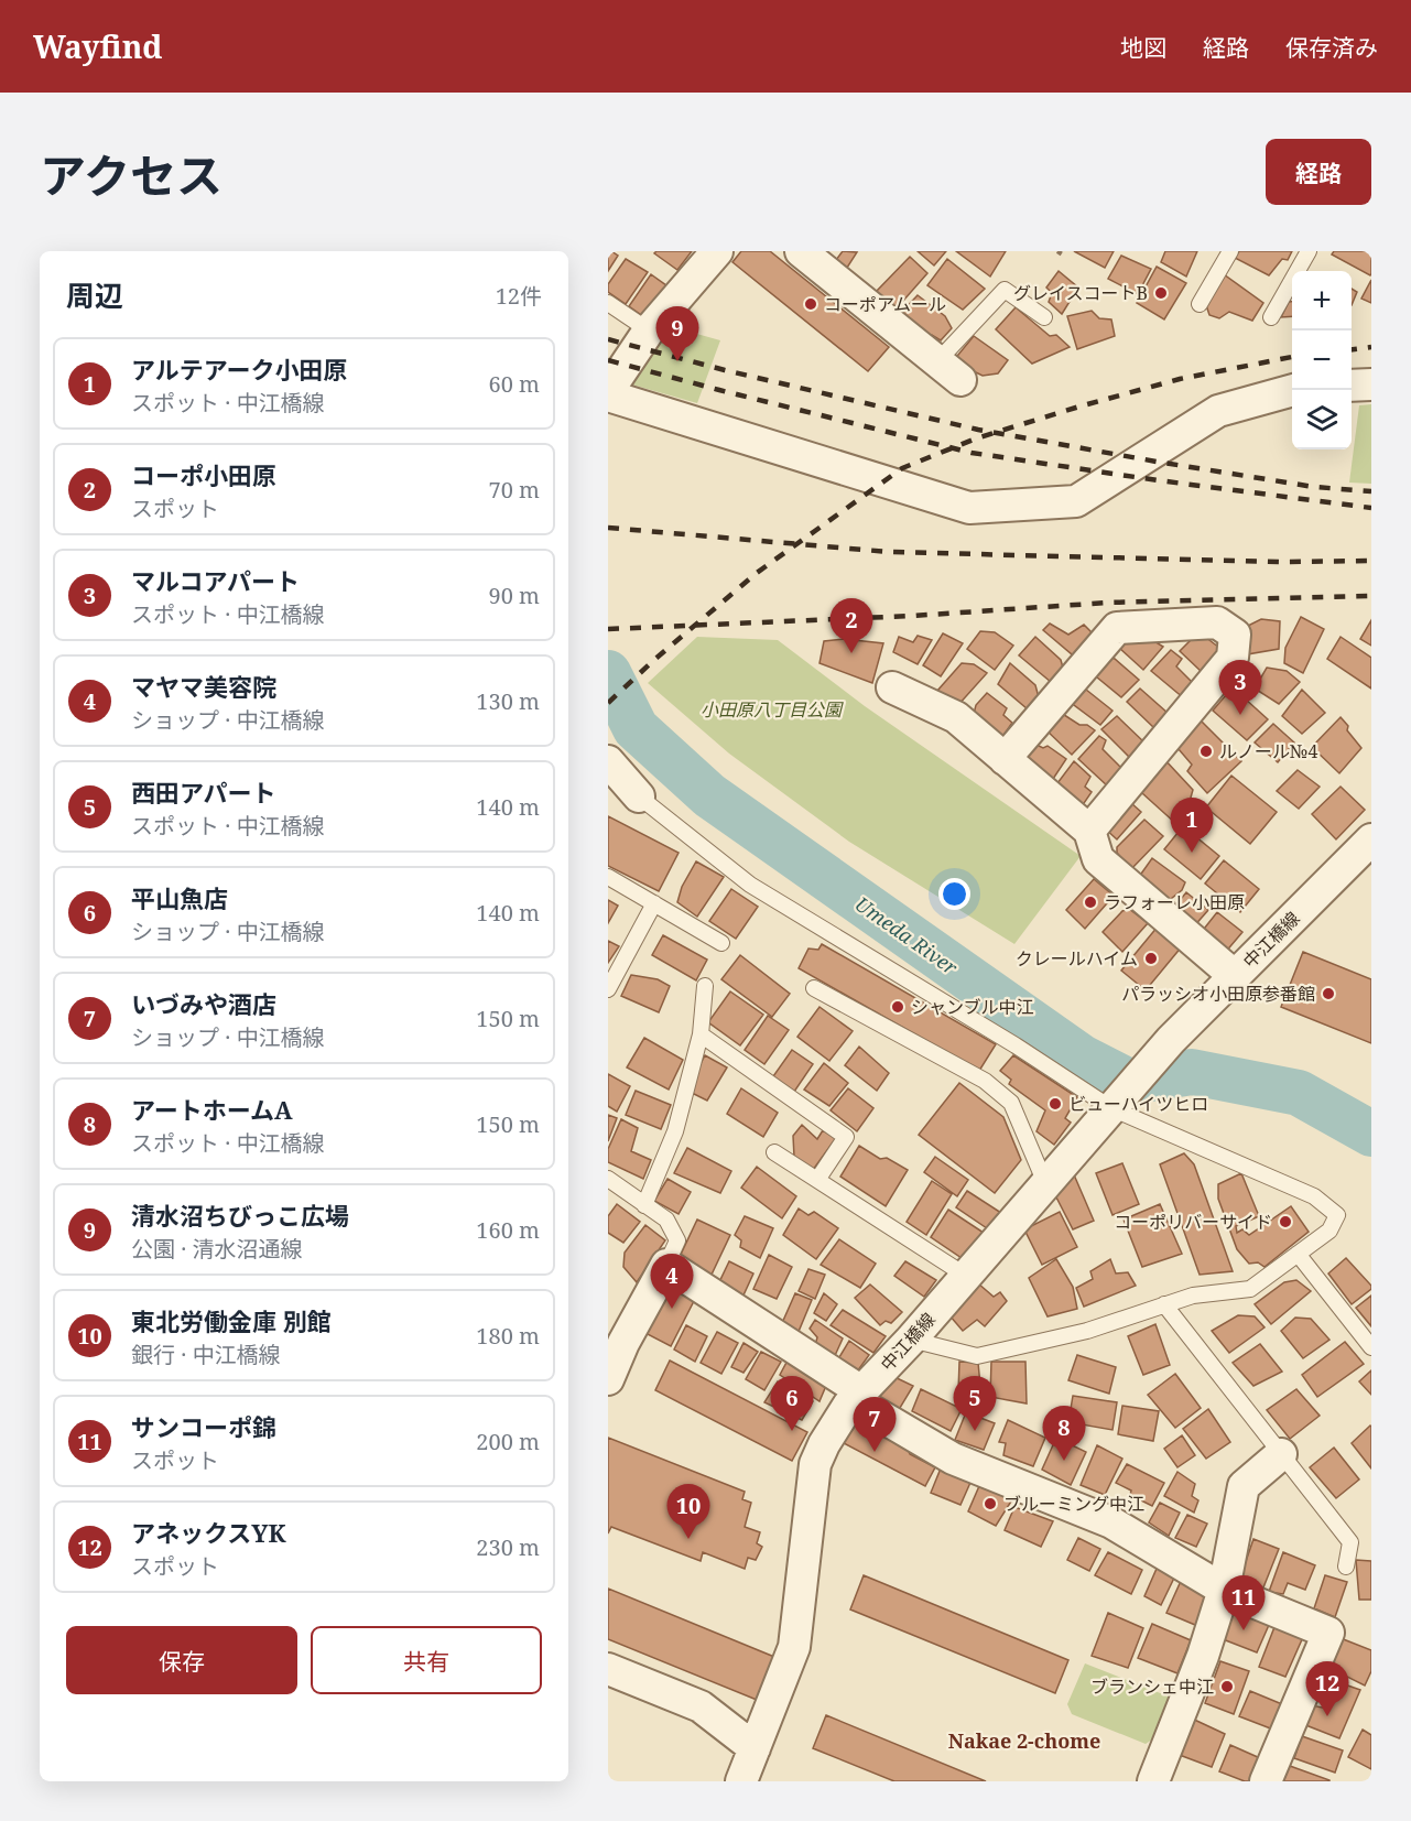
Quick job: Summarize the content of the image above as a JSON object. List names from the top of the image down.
{
  "streets": {
    "street": ["中江橋線"]
  },
  "districts": ["Nakae 2-chome"],
  "water": ["Umeda River"],
  "parks": ["小田原八丁目公園"],
  "places": [
    "グレイスコートB",
    "コーポアムール",
    "ルノール№4",
    "ラフォーレ小田原",
    "クレールハイム",
    "パラッシオ小田原参番館",
    "シャンブル中江",
    "ビューハイツヒロ",
    "コーポリバーサイド",
    "ブルーミング中江",
    "ブランシェ中江"
  ],
  "page": {
    "header": "Wayfind",
    "nav": ["地図", "経路", "保存済み"],
    "title": "アクセス",
    "buttons": [
      "経路",
      ["保存", "共有"]
    ],
    "heading": ["周辺", "12件"],
    "map_buttons": ["+", "−"],
    "pins": [
      "9",
      "2",
      "3",
      "1",
      "4",
      "5",
      "6",
      "7",
      "8",
      "10",
      "11",
      "12"
    ],
    "list": [
      {
        "mark": "1",
        "name": "アルテアーク小田原",
        "note": "スポット · 中江橋線",
        "value": "60 m"
      },
      {
        "mark": "2",
        "name": "コーポ小田原",
        "note": "スポット",
        "value": "70 m"
      },
      {
        "mark": "3",
        "name": "マルコアパート",
        "note": "スポット · 中江橋線",
        "value": "90 m"
      },
      {
        "mark": "4",
        "name": "マヤマ美容院",
        "note": "ショップ · 中江橋線",
        "value": "130 m"
      },
      {
        "mark": "5",
        "name": "西田アパート",
        "note": "スポット · 中江橋線",
        "value": "140 m"
      },
      {
        "mark": "6",
        "name": "平山魚店",
        "note": "ショップ · 中江橋線",
        "value": "140 m"
      },
      {
        "mark": "7",
        "name": "いづみや酒店",
        "note": "ショップ · 中江橋線",
        "value": "150 m"
      },
      {
        "mark": "8",
        "name": "アートホームA",
        "note": "スポット · 中江橋線",
        "value": "150 m"
      },
      {
        "mark": "9",
        "name": "清水沼ちびっこ広場",
        "note": "公園 · 清水沼通線",
        "value": "160 m"
      },
      {
        "mark": "10",
        "name": "東北労働金庫 別館",
        "note": "銀行 · 中江橋線",
        "value": "180 m"
      },
      {
        "mark": "11",
        "name": "サンコーポ錦",
        "note": "スポット",
        "value": "200 m"
      },
      {
        "mark": "12",
        "name": "アネックスYK",
        "note": "スポット",
        "value": "230 m"
      }
    ]
  }
}
